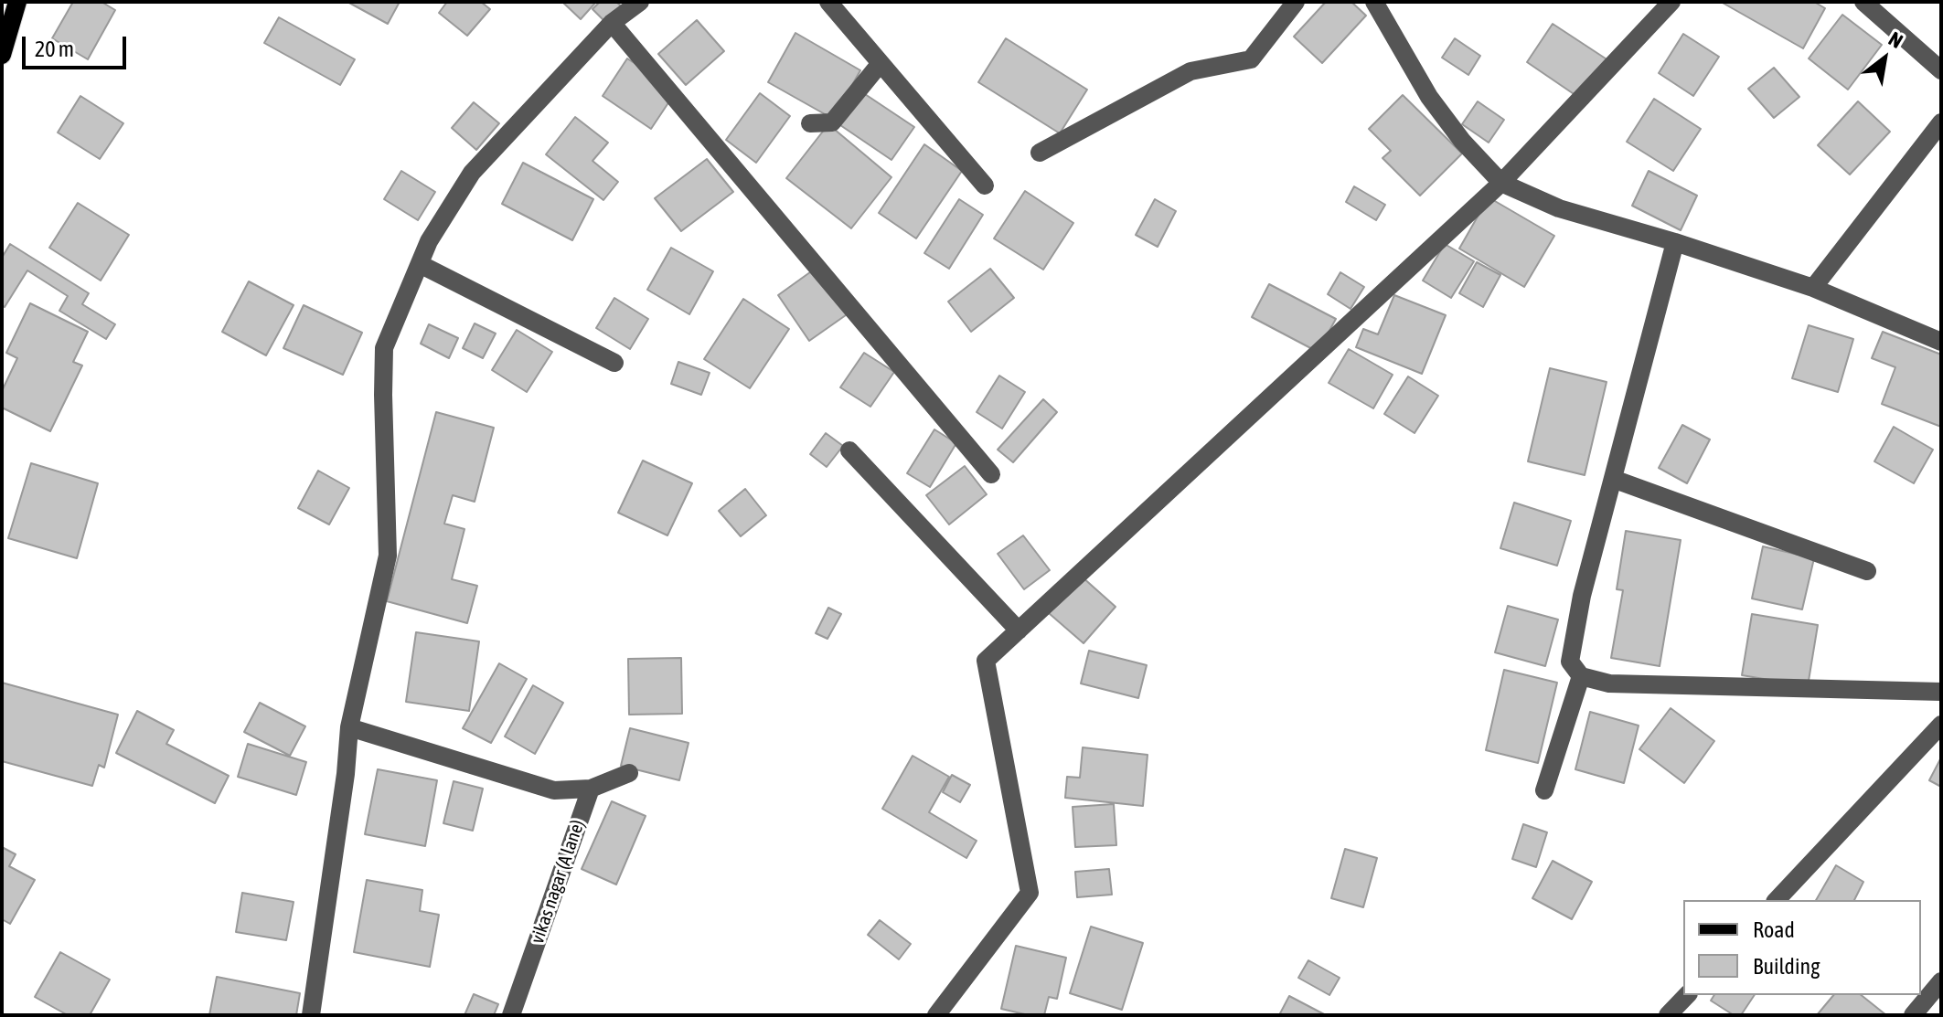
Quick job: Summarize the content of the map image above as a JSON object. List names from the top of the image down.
{
  "streets": {
    "street": ["vikas nagar (A lane)"]
  },
  "legend": ["Road", "Building"],
  "scale_bar": "20 m",
  "north": "top right"
}
